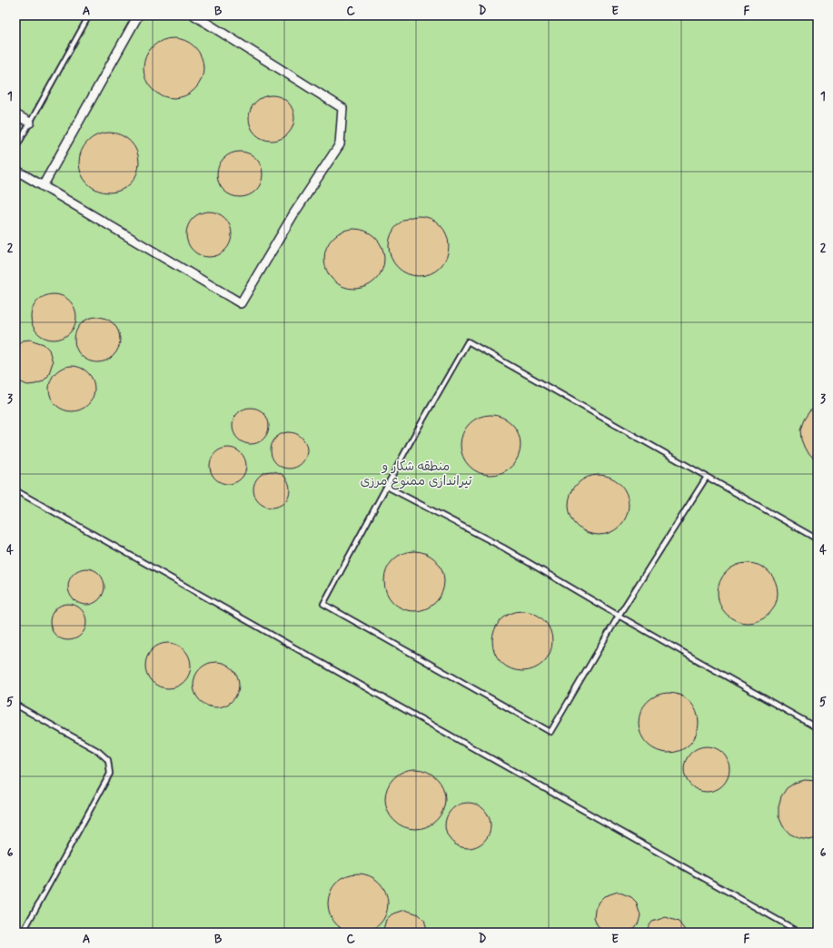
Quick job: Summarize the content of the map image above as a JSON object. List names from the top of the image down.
{
  "parks": ["منطقه شکار و تیراندازی ممنوع مرزی"],
  "grid": {
    "columns": [
      "A",
      "B",
      "C",
      "D",
      "E",
      "F"
    ],
    "rows": [
      "1",
      "2",
      "3",
      "4",
      "5",
      "6"
    ]
  }
}
